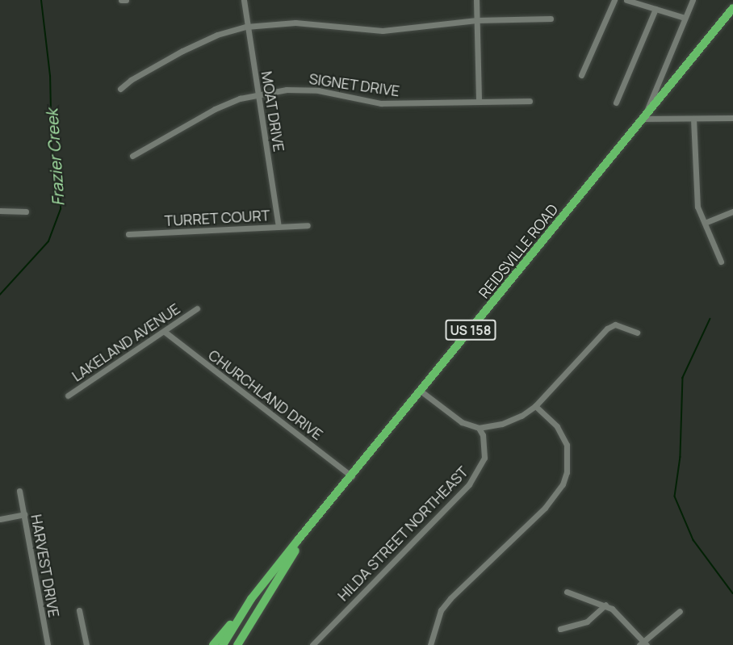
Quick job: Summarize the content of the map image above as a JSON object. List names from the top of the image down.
{
  "streets": {
    "highway": ["REIDSVILLE ROAD", "US 158"],
    "street": [
      "SIGNET DRIVE",
      "MOAT DRIVE",
      "TURRET COURT",
      "LAKELAND AVENUE",
      "CHURCHLAND DRIVE",
      "HILDA STREET NORTHEAST",
      "HARVEST DRIVE"
    ]
  },
  "crossings": [
    ["SIGNET DRIVE", "MOAT DRIVE"],
    ["MOAT DRIVE", "TURRET COURT"],
    ["REIDSVILLE ROAD", "CHURCHLAND DRIVE"],
    ["LAKELAND AVENUE", "CHURCHLAND DRIVE"]
  ],
  "water": ["Frazier Creek"]
}
